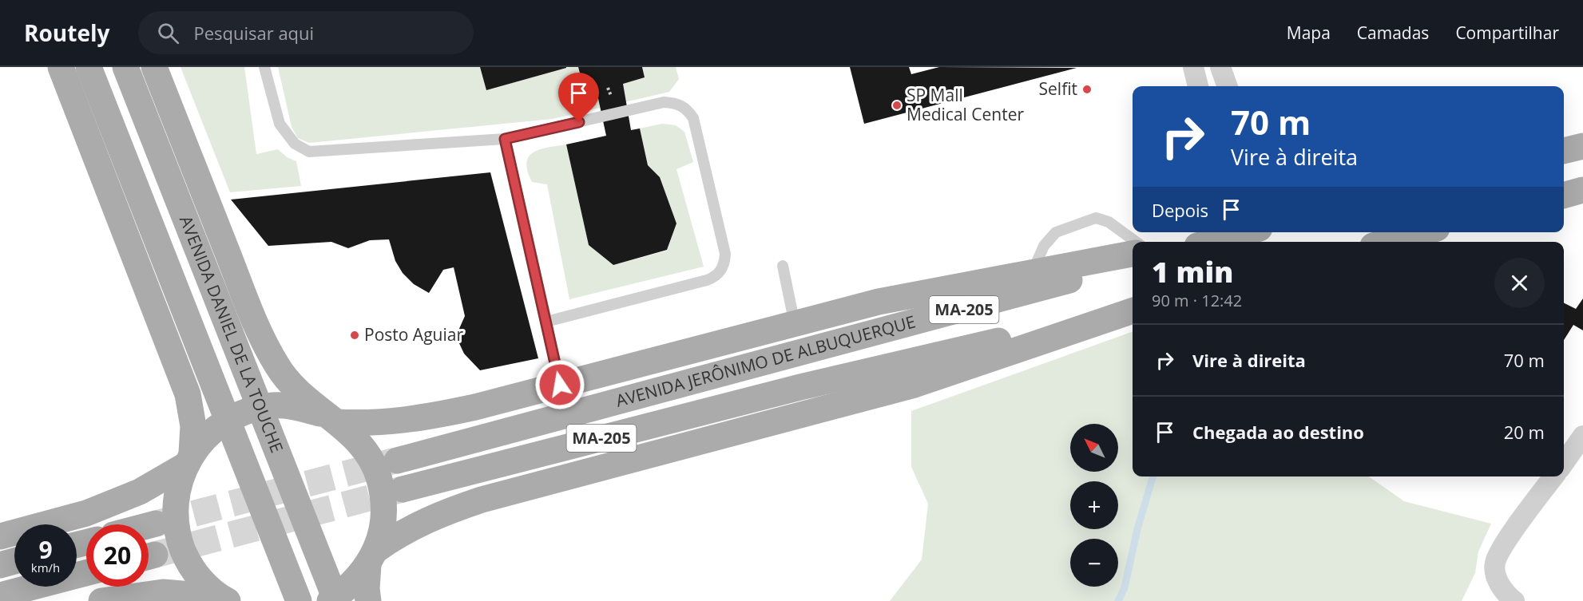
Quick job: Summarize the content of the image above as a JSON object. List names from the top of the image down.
{
  "streets": {
    "main road": ["MA-205", "AVENIDA DANIEL DE LA TOUCHE", "AVENIDA JERÔNIMO DE ALBUQUERQUE"]
  },
  "places": ["Selfit", "SP Mall Medical Center", "Posto Aguiar"],
  "north": "top left",
  "page": {
    "header": "Routely",
    "search": "Pesquisar aqui",
    "nav": ["Mapa", "Camadas", "Compartilhar"],
    "turn": ["70 m", "Vire à direita"],
    "then": "Depois",
    "heading": ["1 min", "90 m · 12:42"],
    "list": [
      {
        "name": "Vire à direita",
        "value": "70 m"
      },
      {
        "name": "Chegada ao destino",
        "value": "20 m"
      }
    ],
    "map_buttons": ["+", "−"],
    "speed": "9 km/h",
    "limit": "20"
  }
}
